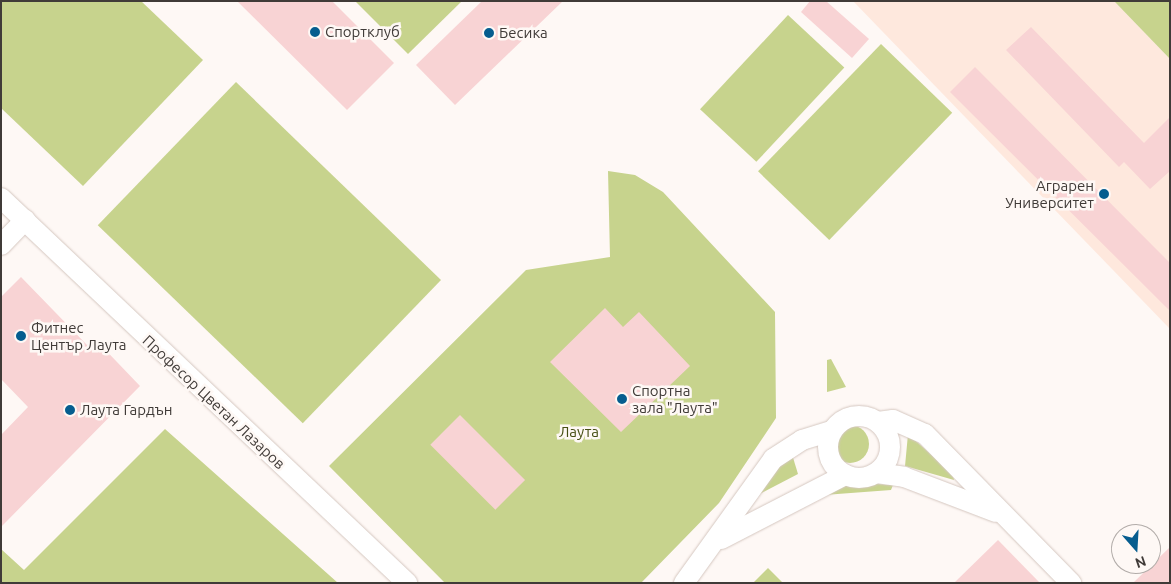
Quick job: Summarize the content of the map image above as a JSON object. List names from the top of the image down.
{
  "streets": {
    "street": ["Професор Цветан Лазаров"]
  },
  "parks": ["Лаута"],
  "places": [
    "Спортклуб",
    "Бесика",
    "Аграрен Университет",
    "Фитнес Център Лаута",
    "Спортна зала \"Лаута\"",
    "Лаута Гардън"
  ],
  "north": "bottom"
}
